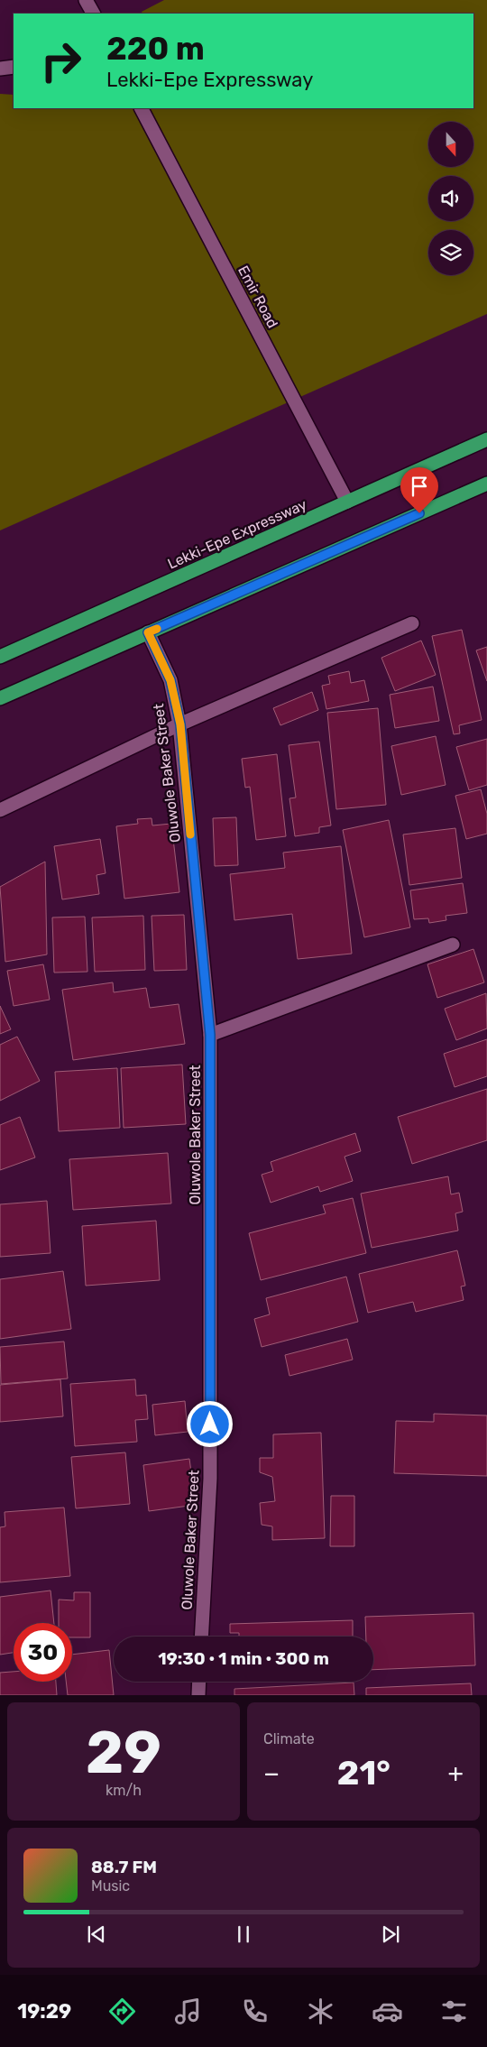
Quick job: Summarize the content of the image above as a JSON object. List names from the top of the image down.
{
  "streets": {
    "highway": ["Lekki-Epe Expressway"],
    "street": ["Emir Road", "Oluwole Baker Street"]
  },
  "crossings": [
    ["Emir Road", "Lekki-Epe Expressway"]
  ],
  "north": "bottom",
  "page": {
    "turn": ["220 m", "Lekki-Epe Expressway"],
    "limit": "30",
    "trip": "19:30 · 1 min · 300 m",
    "tile": [
      ["29", "km/h"],
      "Climate"
    ],
    "heat": ["−", "21°", "+"],
    "song": ["88.7 FM", "Music"],
    "tabs": "19:29"
  }
}
